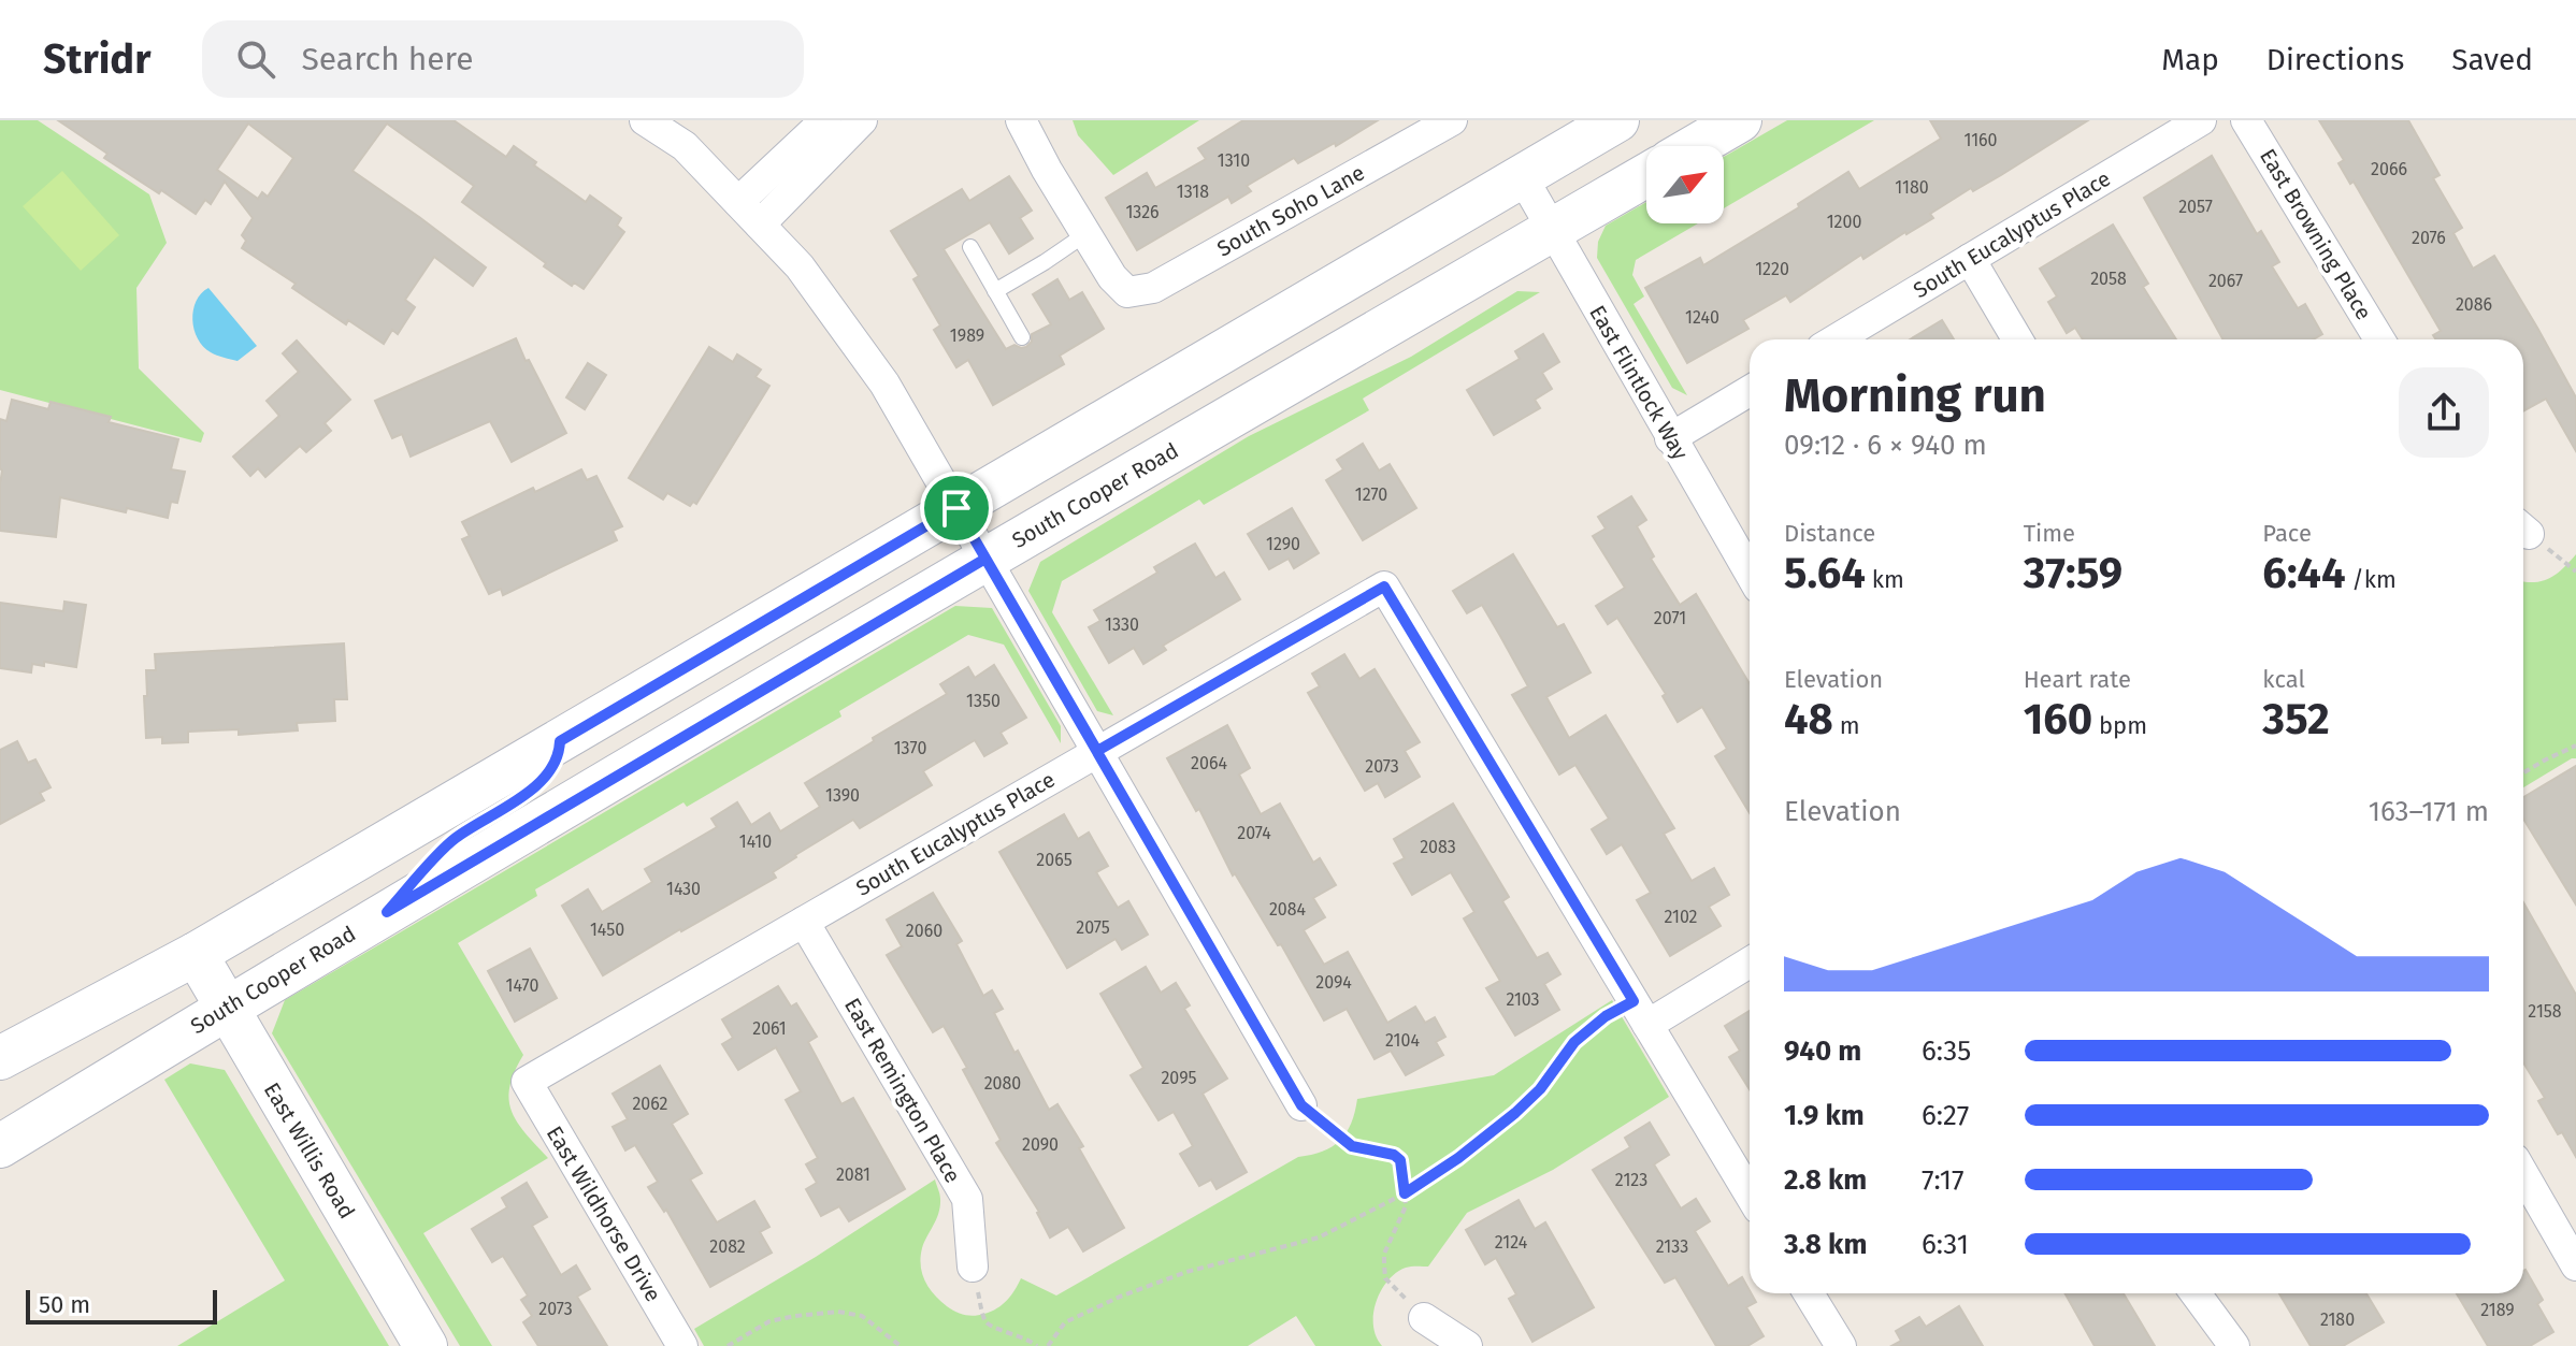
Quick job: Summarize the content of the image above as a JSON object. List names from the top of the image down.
{
  "streets": {
    "main road": ["South Cooper Road", "East Willis Road"],
    "street": [
      "South Soho Lane",
      "South Eucalyptus Place",
      "East Browning Place",
      "East Flintlock Way",
      "East Remington Place",
      "East Wildhorse Drive"
    ]
  },
  "crossings": [
    ["South Eucalyptus Place", "East Remington Place"],
    ["South Eucalyptus Place", "East Wildhorse Drive"],
    ["East Flintlock Way", "South Cooper Road"],
    ["South Cooper Road", "East Willis Road"]
  ],
  "house_numbers": [
    "1160",
    "1310",
    "2066",
    "1180",
    "1318",
    "2057",
    "1326",
    "1200",
    "2076",
    "1220",
    "2058",
    "2067",
    "2086",
    "1240",
    "1989",
    "1270",
    "1290",
    "2071",
    "1330",
    "1350",
    "1370",
    "2064",
    "2073",
    "1390",
    "2074",
    "1410",
    "2083",
    "2065",
    "1430",
    "2084",
    "2102",
    "2075",
    "1450",
    "2060",
    "2094",
    "1470",
    "2103",
    "2158",
    "2061",
    "2104",
    "2095",
    "2080",
    "2062",
    "2090",
    "2081",
    "2123",
    "2124",
    "2082",
    "2133",
    "2073",
    "2189",
    "2180"
  ],
  "scale_bar": "50 m",
  "north": "top right",
  "page": {
    "header": "Stridr",
    "search": "Search here",
    "nav": ["Map", "Directions", "Saved"],
    "heading": ["Morning run", "09:12 · 6 × 940 m"],
    "stats": [
      ["Distance", "5.64 km"],
      ["Time", "37:59"],
      ["Pace", "6:44 /km"],
      ["Elevation", "48 m"],
      ["Heart rate", "160 bpm"],
      ["kcal", "352"]
    ],
    "chart": ["Elevation", "163–171 m"],
    "list": [
      {
        "name": "940 m",
        "note": "6:35"
      },
      {
        "name": "1.9 km",
        "note": "6:27"
      },
      {
        "name": "2.8 km",
        "note": "7:17"
      },
      {
        "name": "3.8 km",
        "note": "6:31"
      }
    ],
    "scale": "50 m"
  }
}
